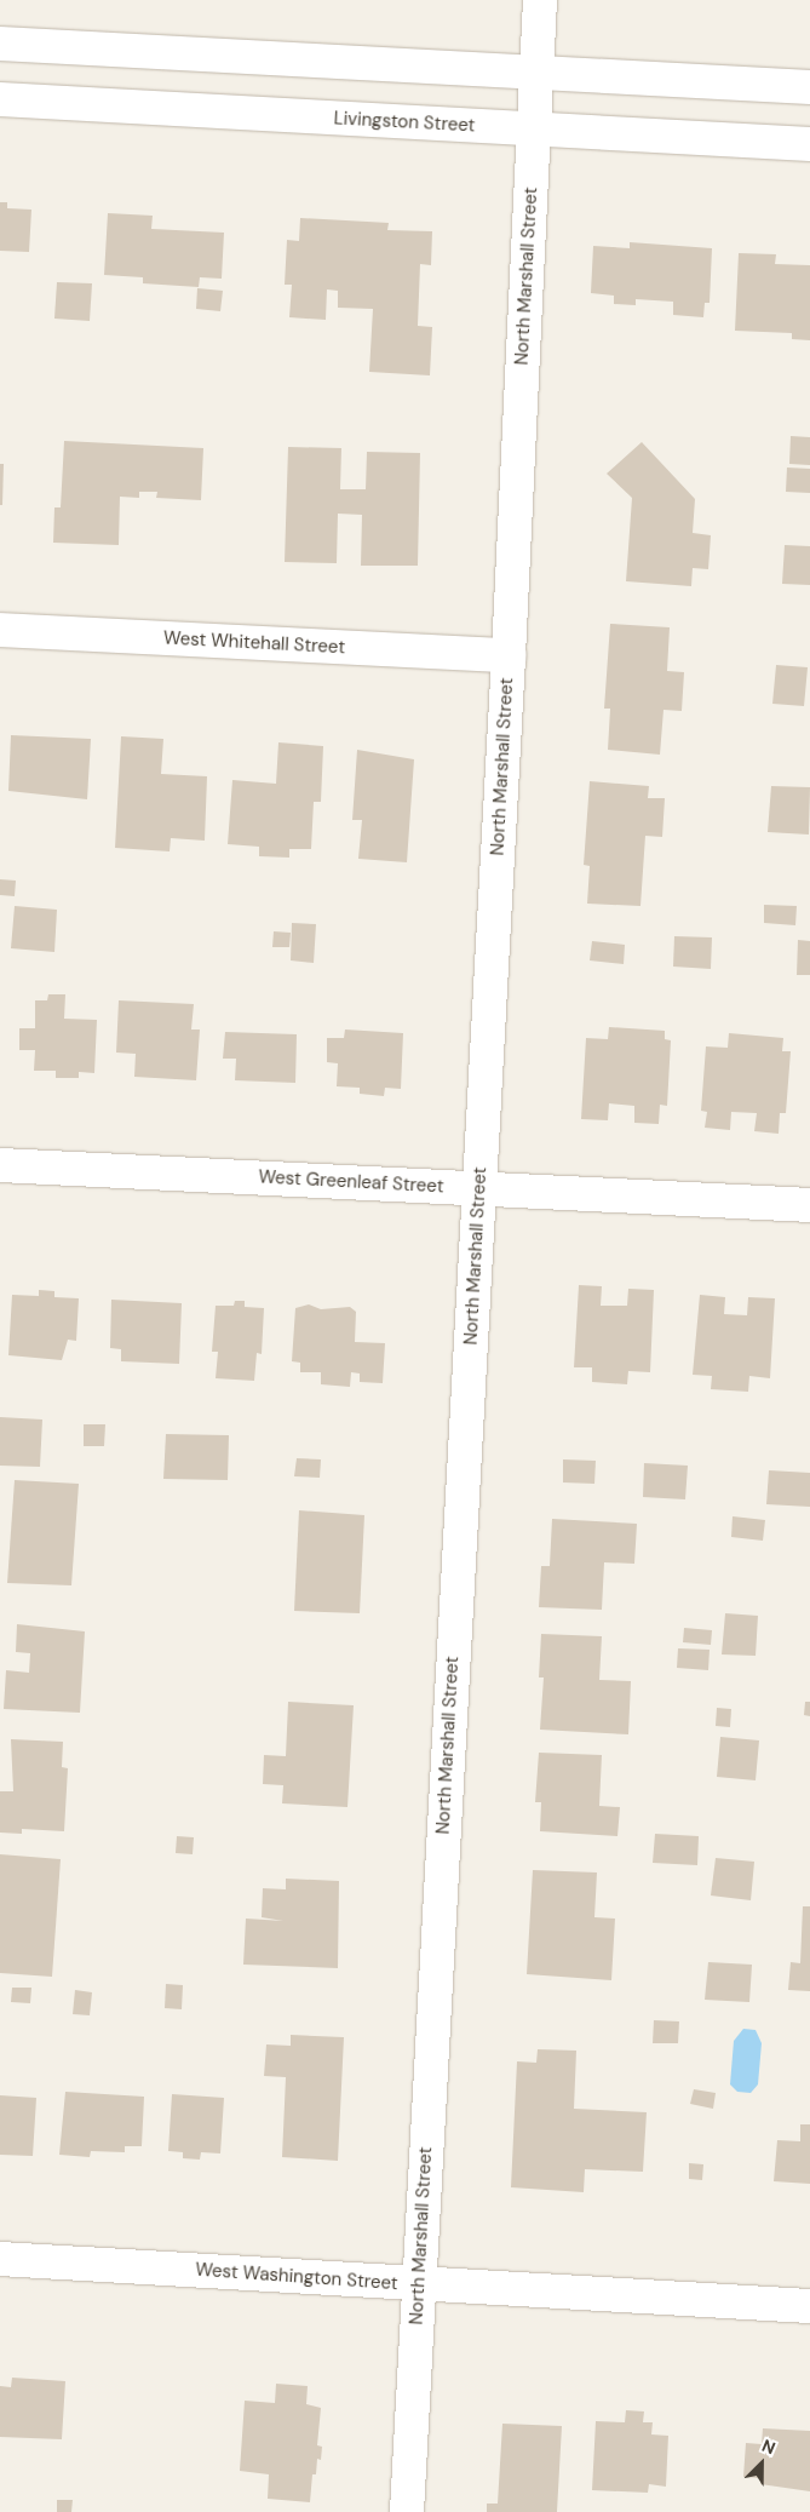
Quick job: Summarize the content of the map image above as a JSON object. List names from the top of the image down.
{
  "streets": {
    "street": [
      "Livingston Street",
      "North Marshall Street",
      "West Whitehall Street",
      "West Greenleaf Street",
      "West Washington Street"
    ]
  },
  "crossings": [
    ["Livingston Street", "North Marshall Street"],
    ["North Marshall Street", "West Whitehall Street"],
    ["North Marshall Street", "West Greenleaf Street"],
    ["North Marshall Street", "West Washington Street"]
  ],
  "north": "top right"
}
